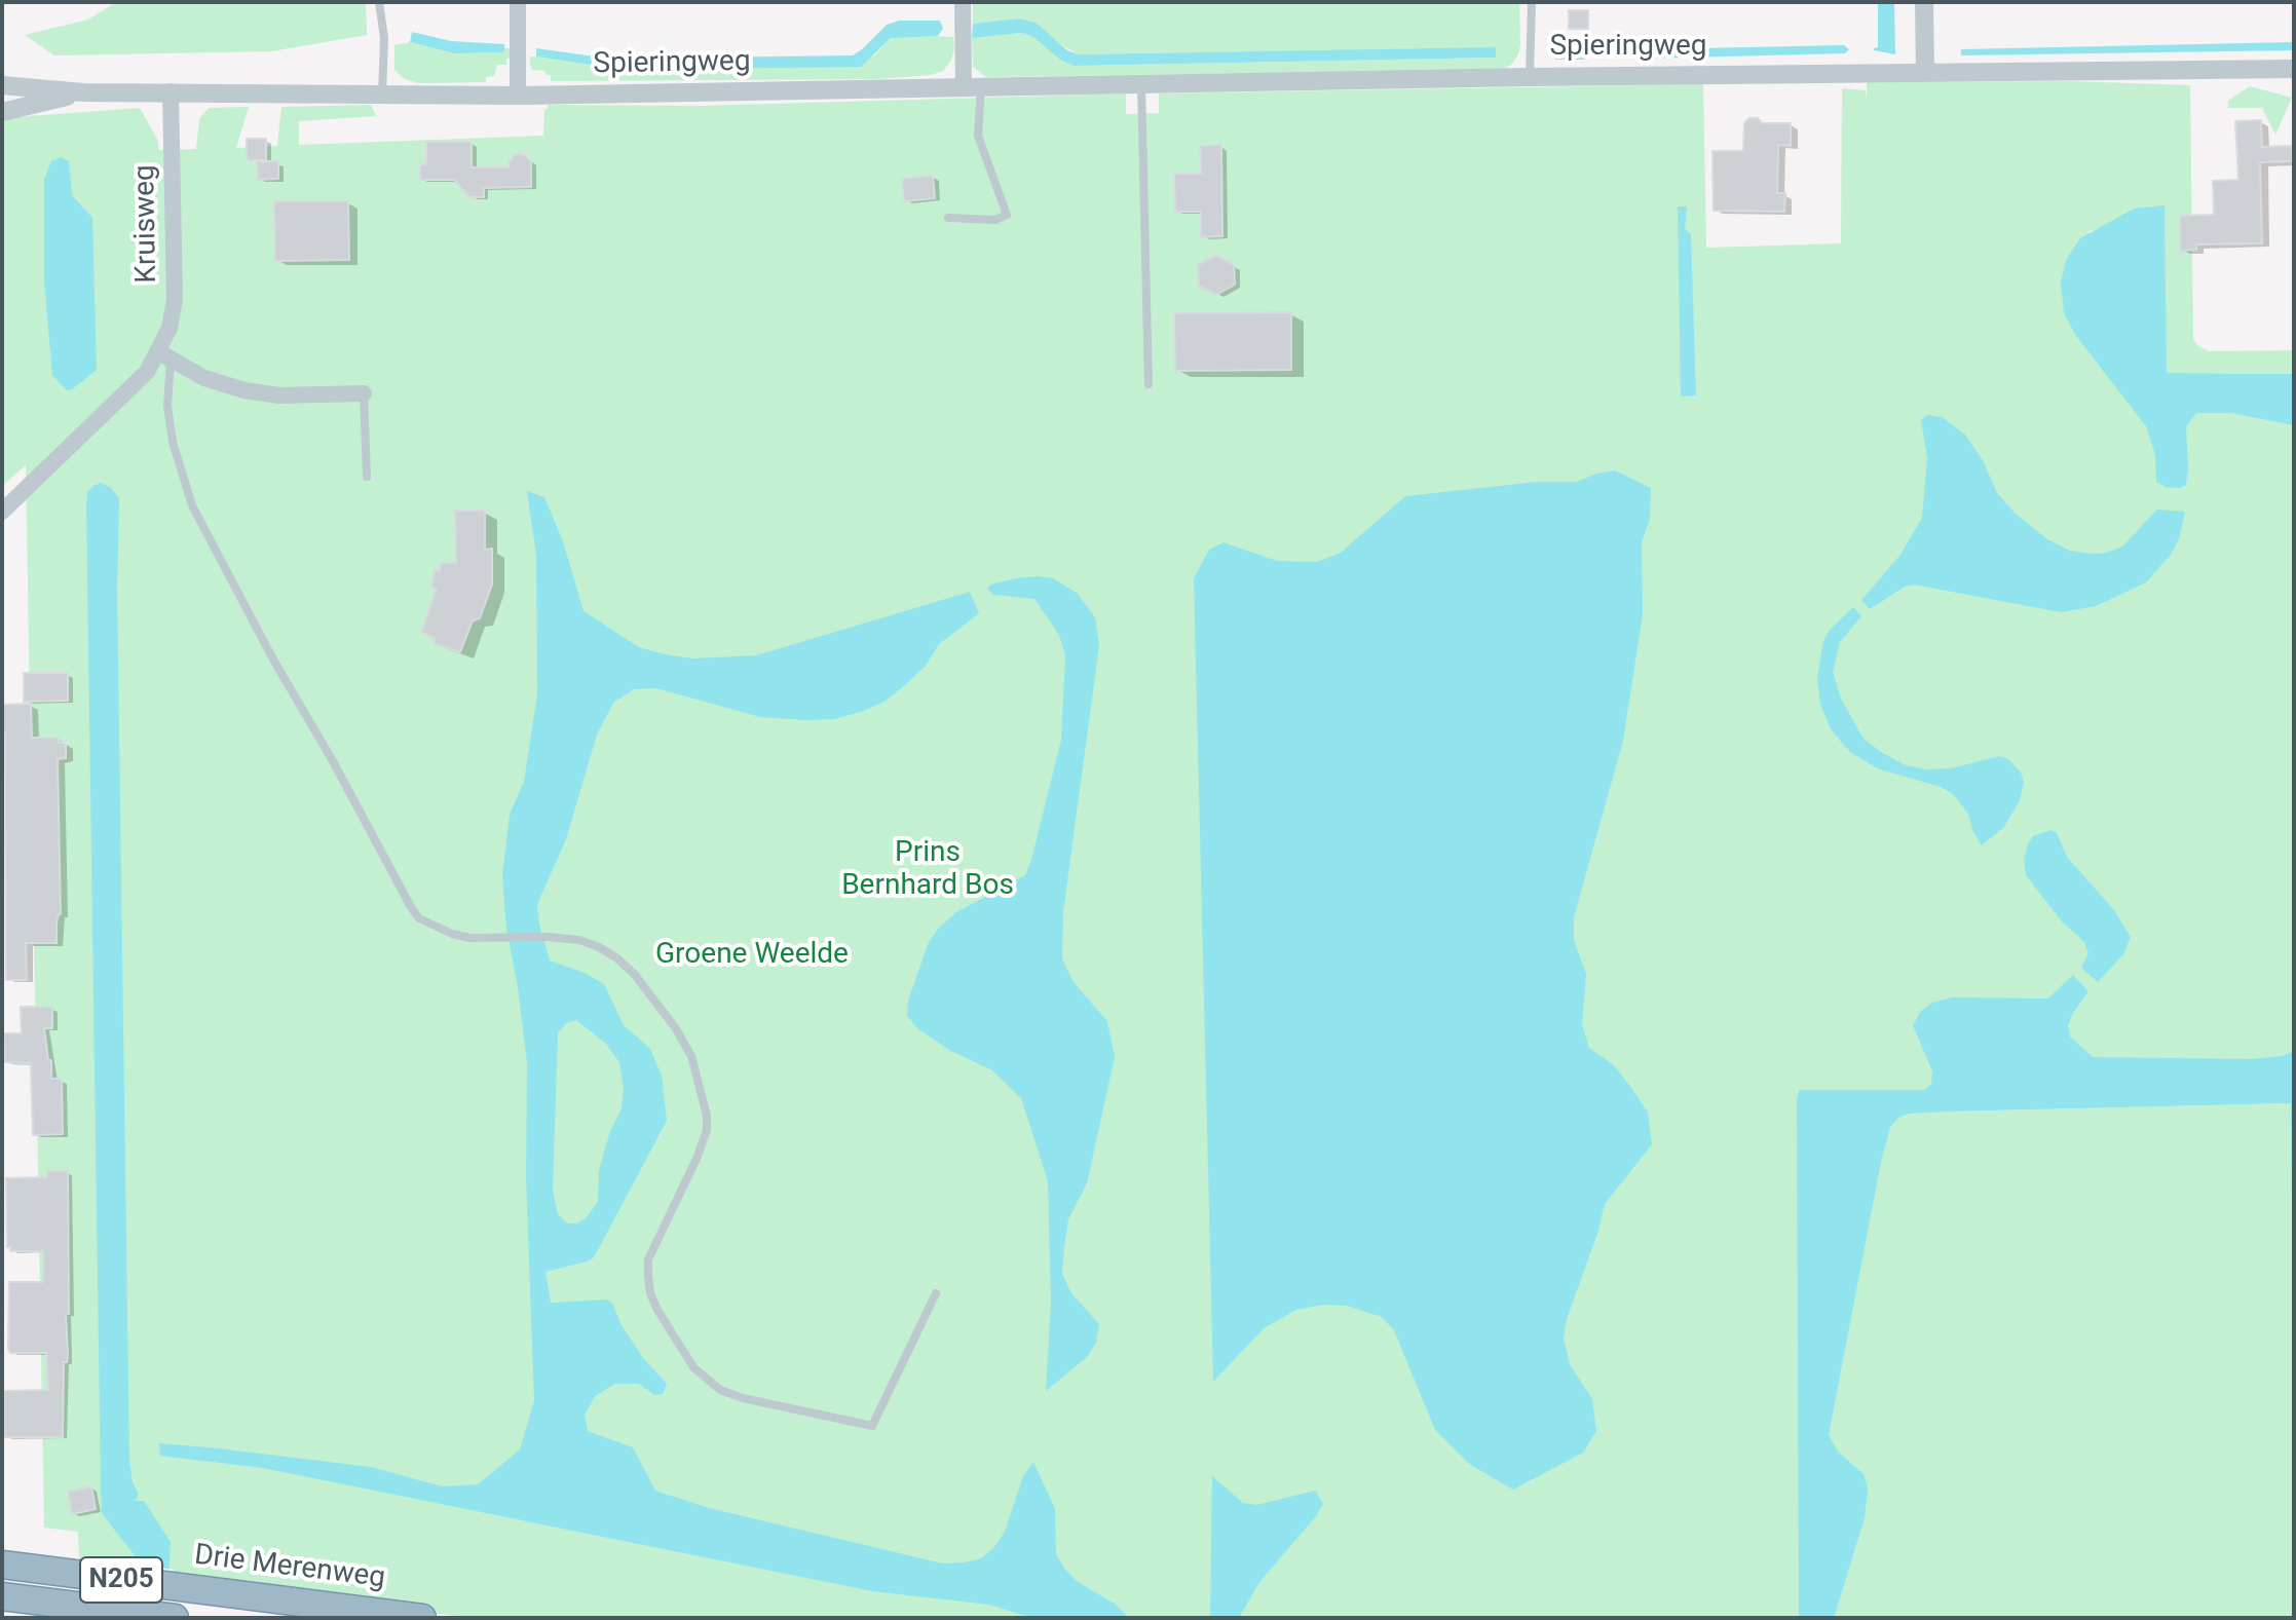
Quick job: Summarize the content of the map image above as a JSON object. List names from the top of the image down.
{
  "streets": {
    "highway": ["Drie Merenweg", "N205"],
    "street": ["Spieringweg", "Kruisweg"]
  },
  "crossings": [
    ["Spieringweg", "Kruisweg"]
  ],
  "parks": ["Prins Bernhard Bos", "Groene Weelde"]
}
